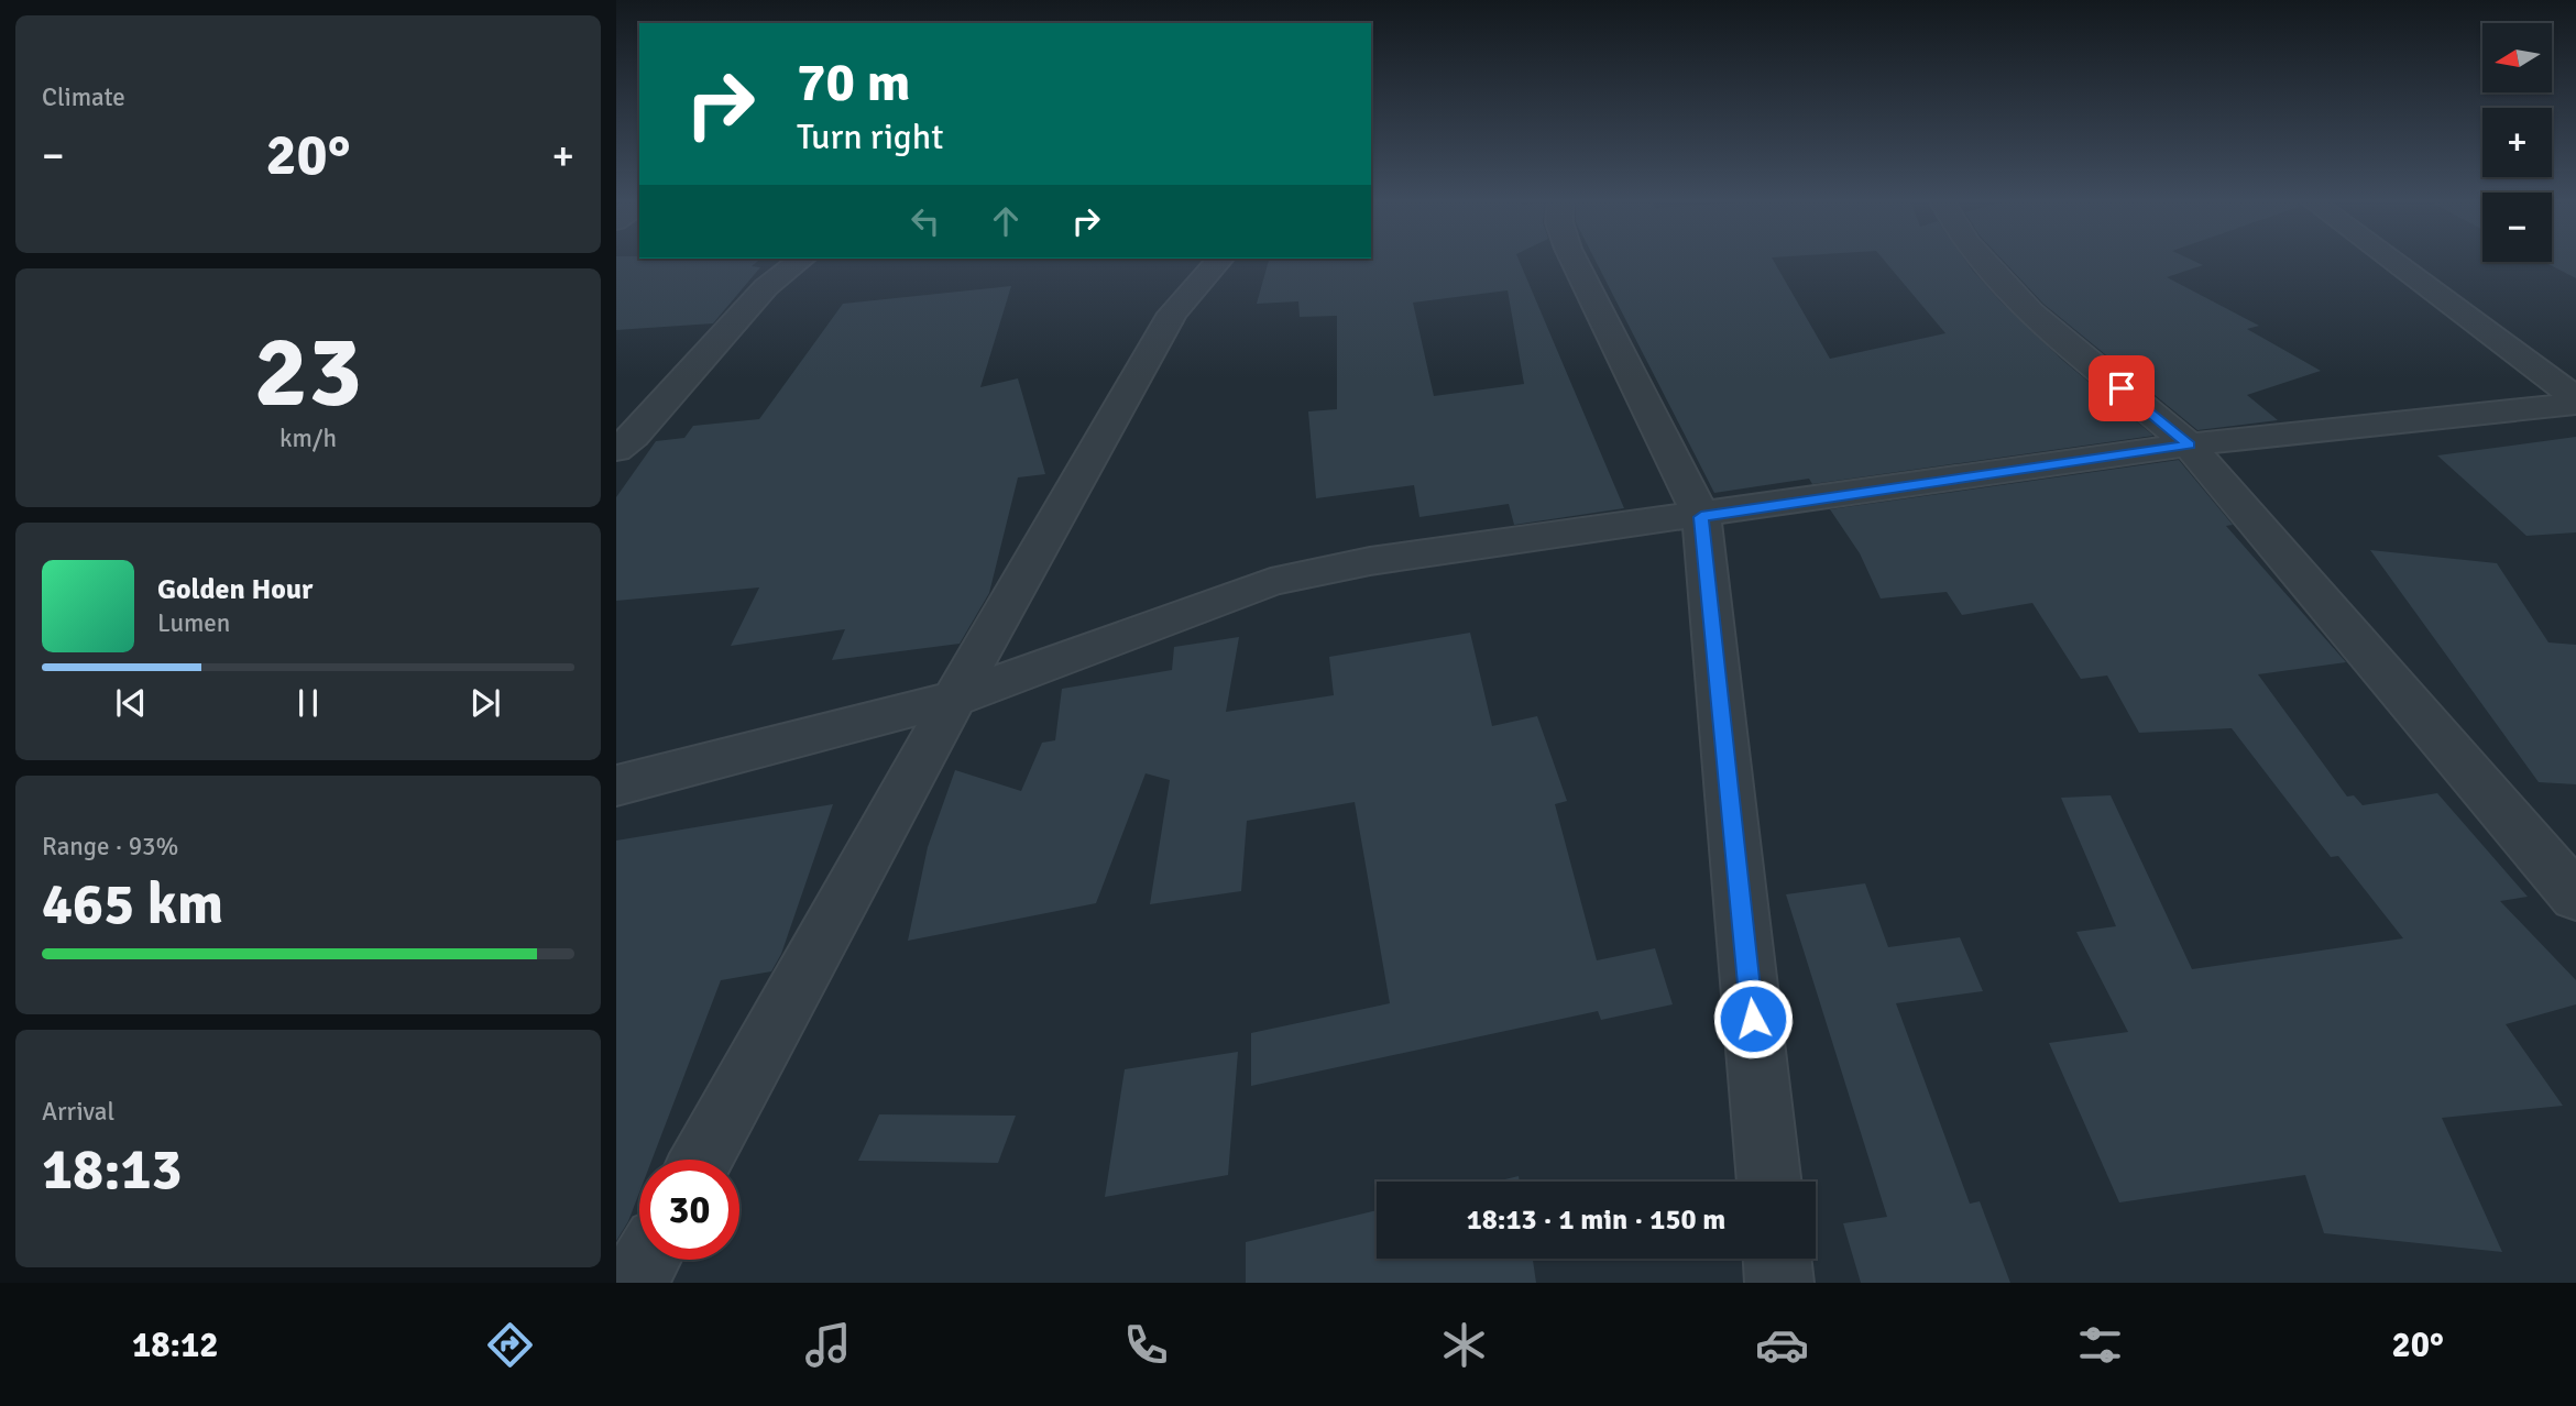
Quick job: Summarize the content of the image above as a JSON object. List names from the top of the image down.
{
  "north": "left",
  "page": {
    "tile": [
      "Climate",
      ["23", "km/h"],
      ["Range · 93%", "465 km"],
      ["Arrival", "18:13"]
    ],
    "map_buttons": ["+", "−"],
    "turn": ["70 m", "Turn right"],
    "heat": ["−", "20°", "+"],
    "song": ["Golden Hour", "Lumen"],
    "limit": "30",
    "trip": "18:13 · 1 min · 150 m",
    "tabs": ["18:12", "20°"]
  }
}
